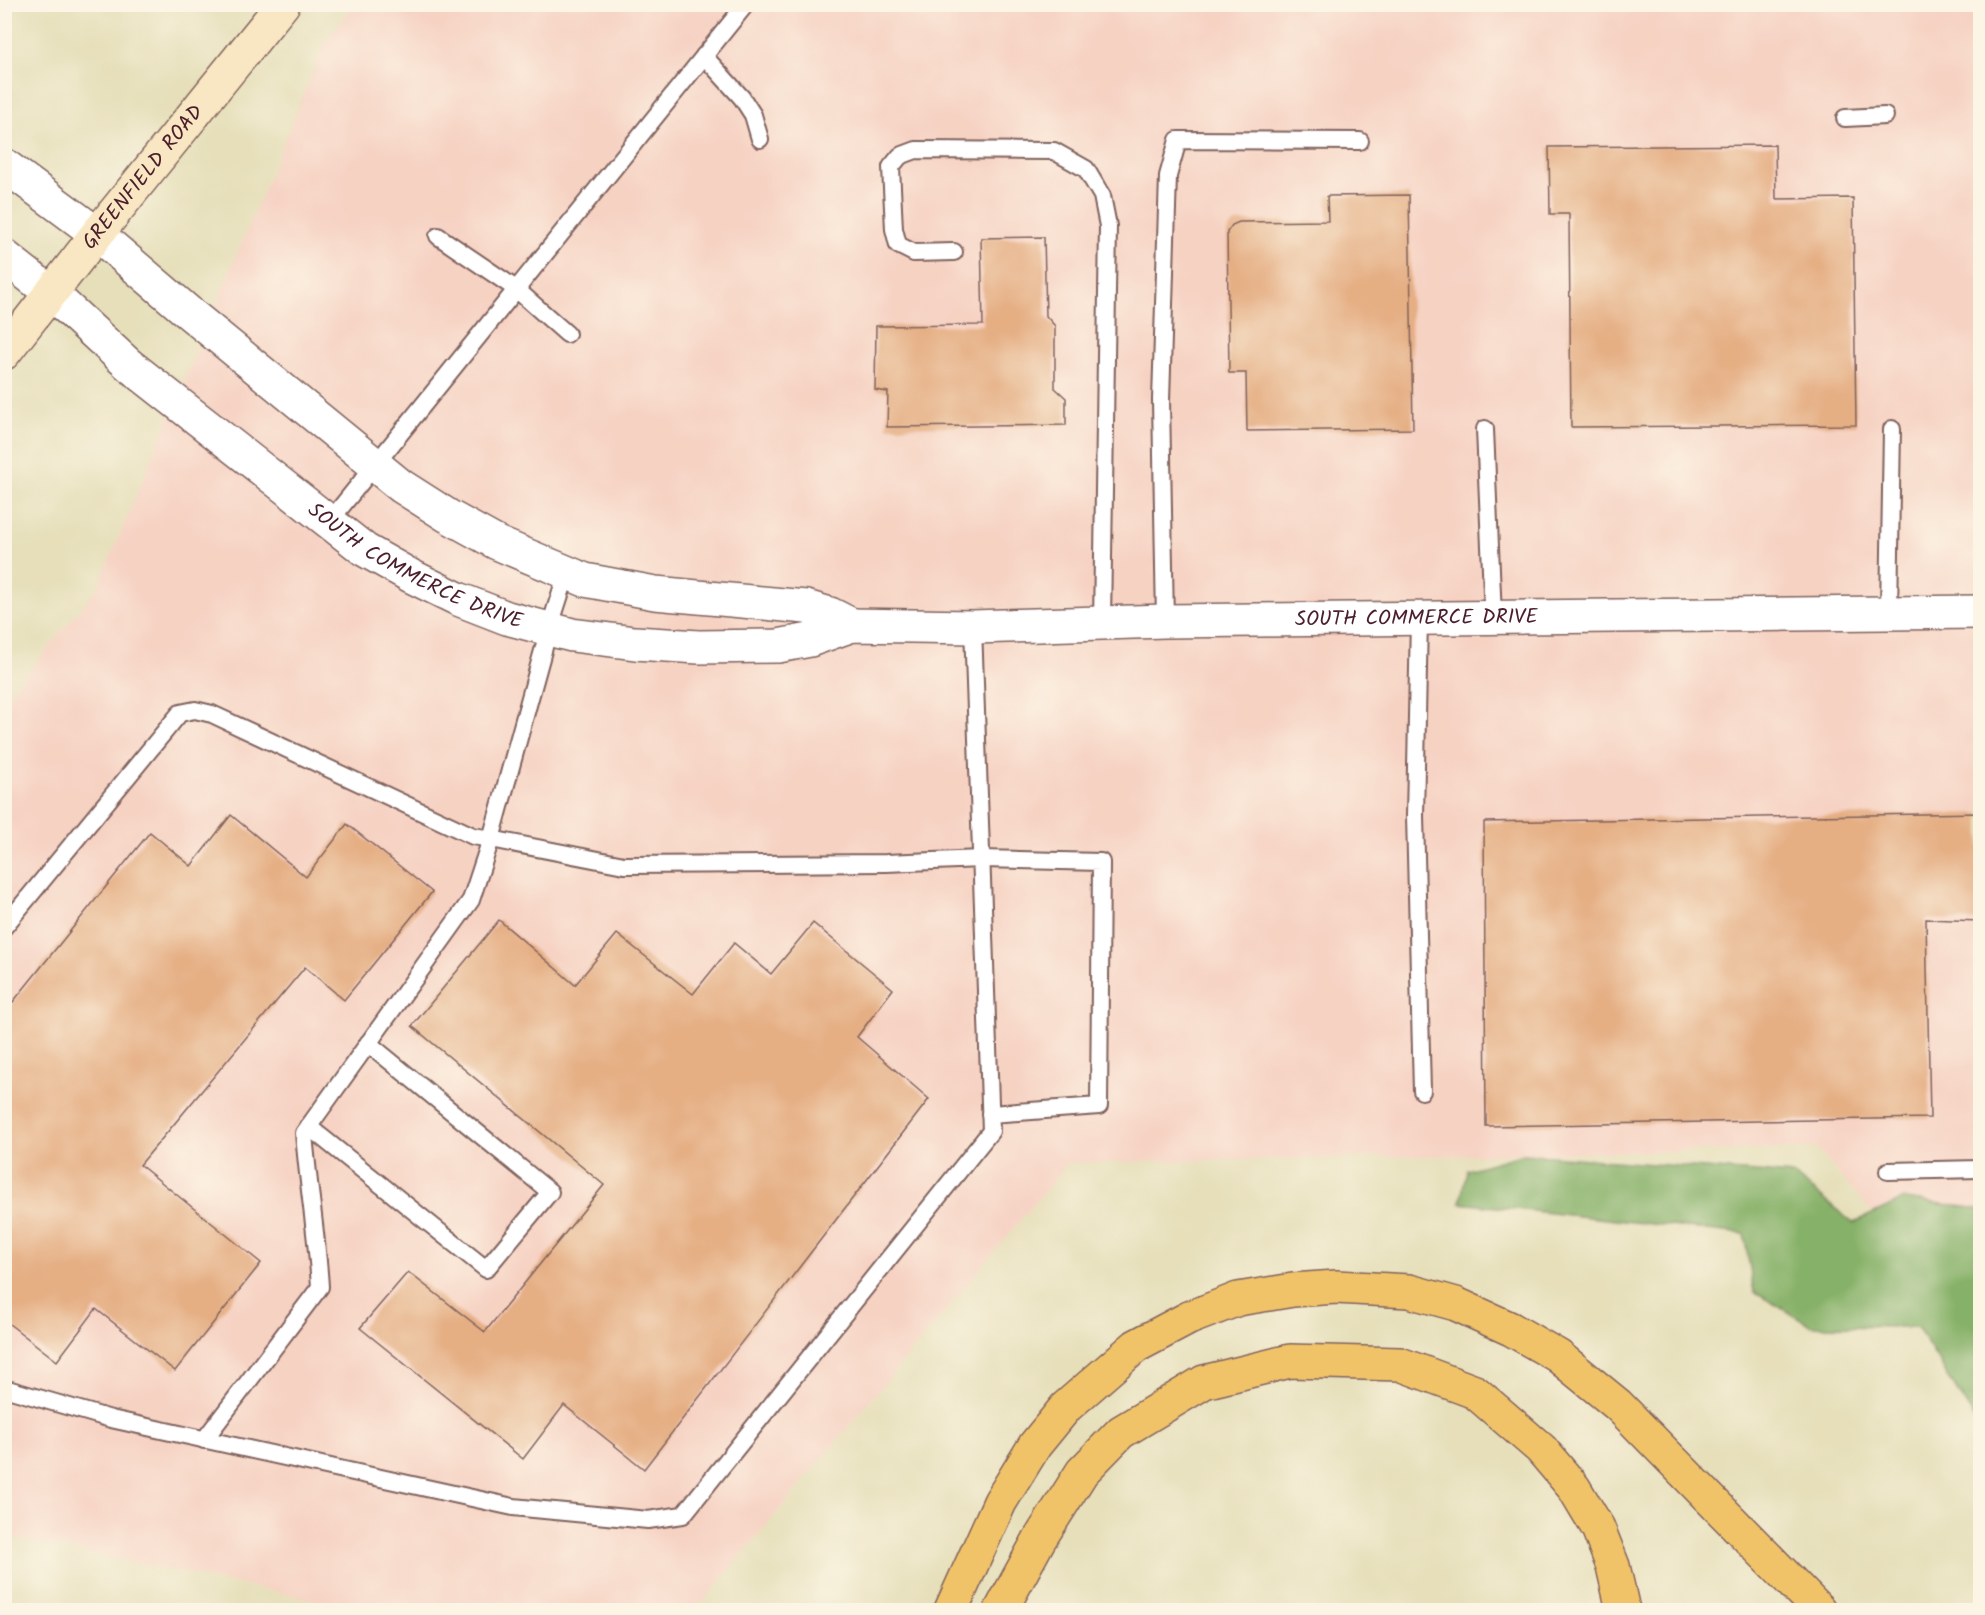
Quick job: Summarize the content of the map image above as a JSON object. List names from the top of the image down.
{
  "streets": {
    "main road": ["GREENFIELD ROAD"],
    "street": ["SOUTH COMMERCE DRIVE"]
  },
  "crossings": [
    ["GREENFIELD ROAD", "SOUTH COMMERCE DRIVE"]
  ]
}
